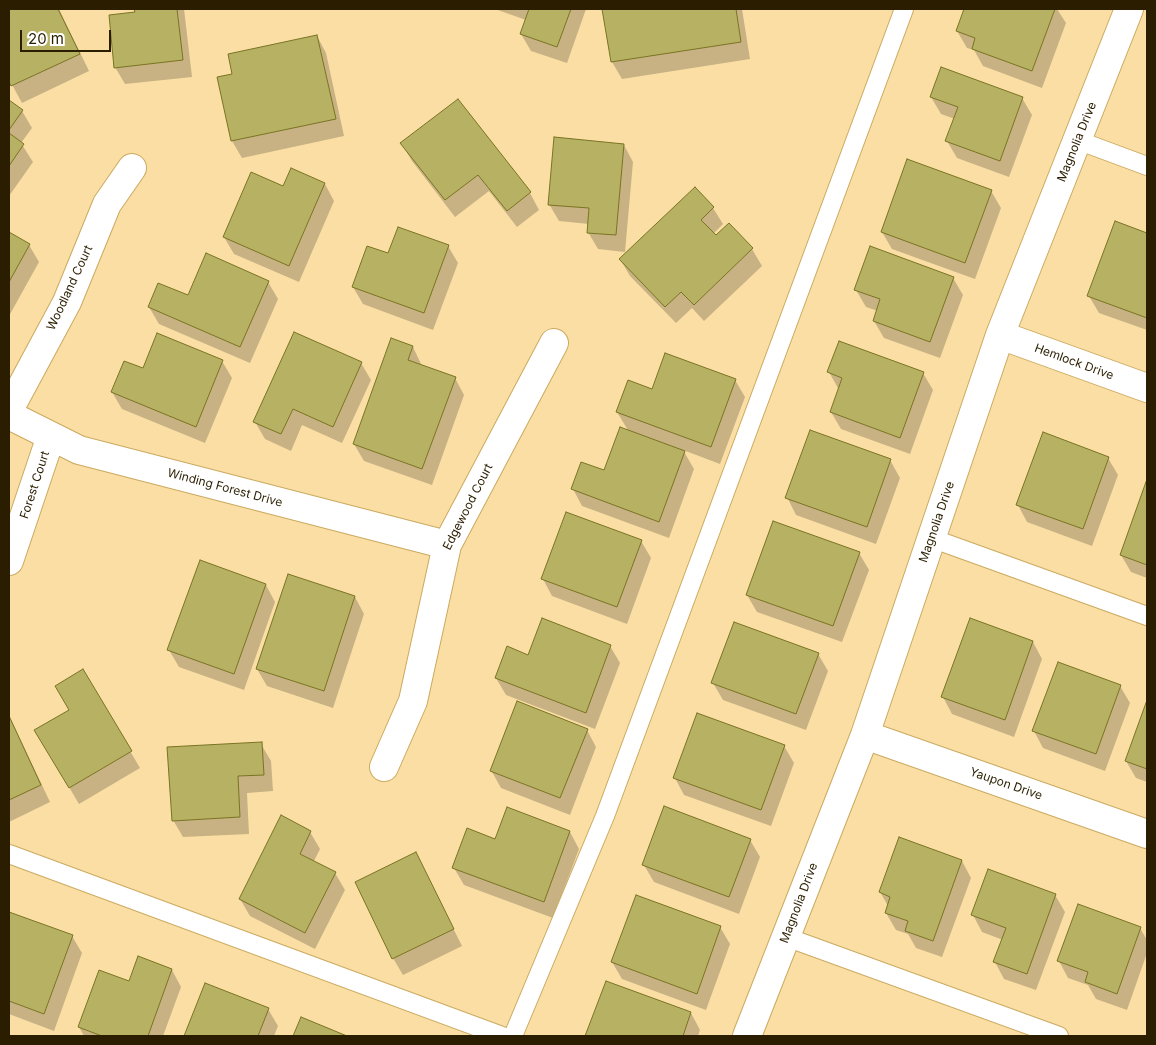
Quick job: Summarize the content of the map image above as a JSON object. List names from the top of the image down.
{
  "streets": {
    "street": [
      "Magnolia Drive",
      "Woodland Court",
      "Hemlock Drive",
      "Forest Court",
      "Winding Forest Drive",
      "Edgewood Court",
      "Yaupon Drive"
    ]
  },
  "crossings": [
    ["Magnolia Drive", "Hemlock Drive"],
    ["Magnolia Drive", "Yaupon Drive"],
    ["Forest Court", "Winding Forest Drive"],
    ["Winding Forest Drive", "Edgewood Court"]
  ],
  "scale_bar": "20 m"
}
